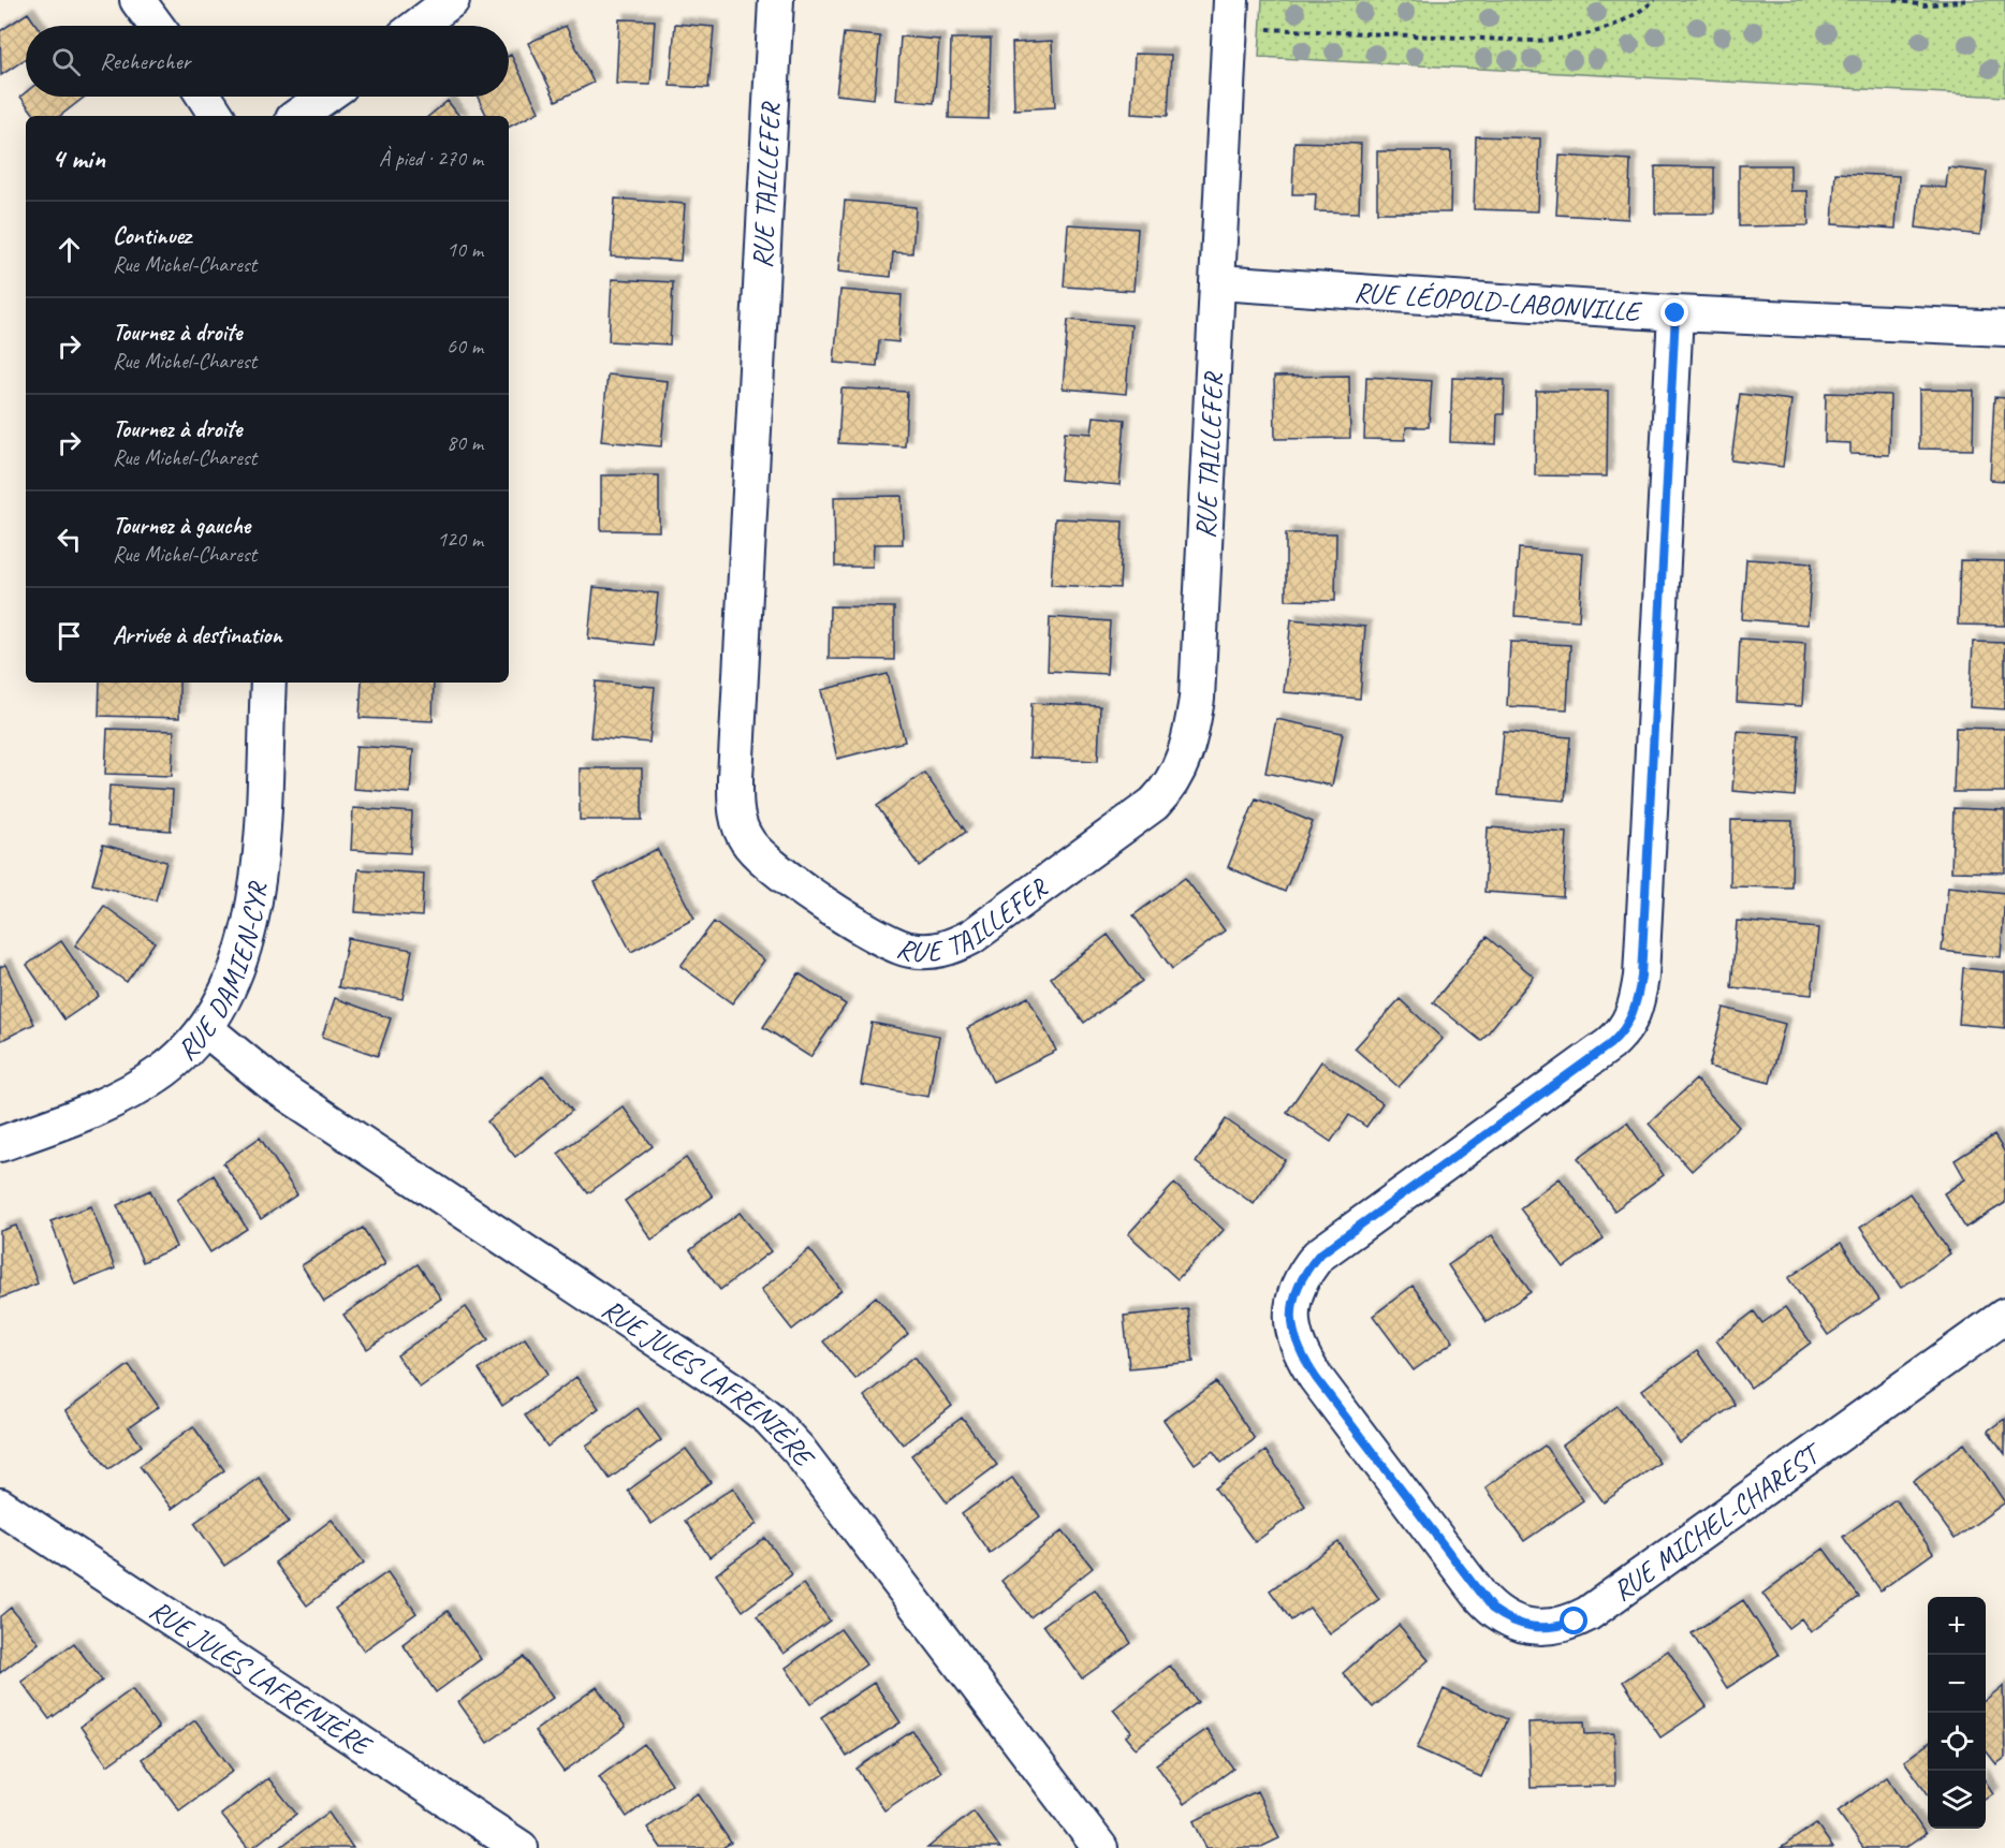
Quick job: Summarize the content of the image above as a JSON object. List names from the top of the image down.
{
  "streets": {
    "street": [
      "RUE TAILLEFER",
      "RUE LÉOPOLD-LABONVILLE",
      "RUE DAMIEN-CYR",
      "RUE JULES LAFRENIÈRE",
      "RUE MICHEL-CHAREST"
    ]
  },
  "crossings": [
    ["RUE TAILLEFER", "RUE LÉOPOLD-LABONVILLE"],
    ["RUE LÉOPOLD-LABONVILLE", "RUE MICHEL-CHAREST"],
    ["RUE DAMIEN-CYR", "RUE JULES LAFRENIÈRE"]
  ],
  "page": {
    "search": "Rechercher",
    "heading": ["4 min", "À pied · 270 m"],
    "list": [
      ["Continuez", "Rue Michel-Charest", "10 m"],
      ["Tournez à droite", "Rue Michel-Charest", "60 m"],
      ["Tournez à droite", "Rue Michel-Charest", "80 m"],
      ["Tournez à gauche", "Rue Michel-Charest", "120 m"],
      "Arrivée à destination"
    ],
    "map_buttons": ["+", "−"]
  }
}
